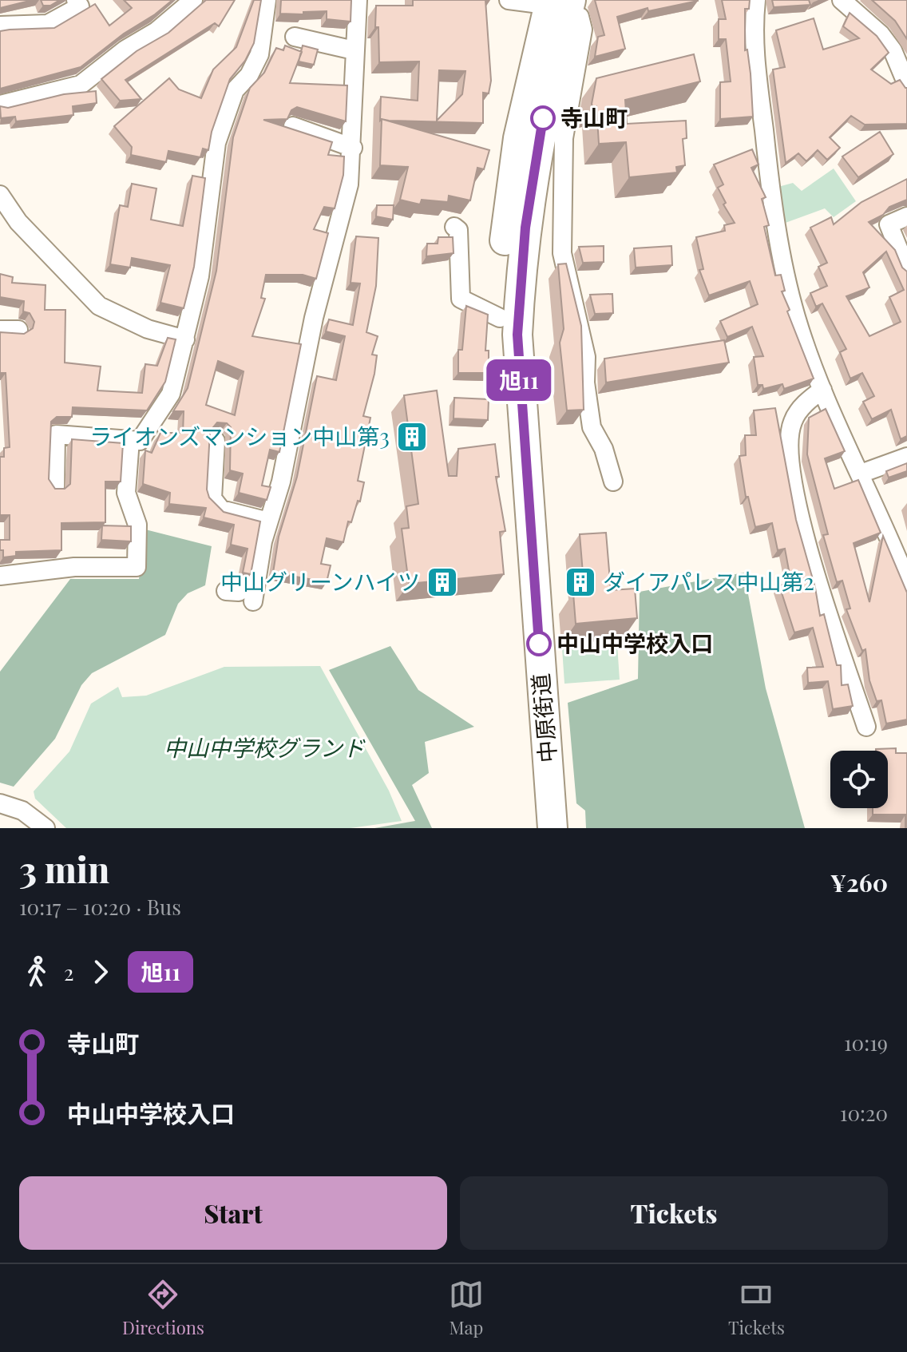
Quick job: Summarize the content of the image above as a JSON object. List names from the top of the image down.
{
  "streets": {
    "main road": ["中原街道"]
  },
  "parks": ["中山中学校グランド"],
  "places": {
    "other": ["寺山町", "中山中学校入口"],
    "building": ["ライオンズマンション中山第3", "中山グリーンハイツ", "ダイアパレス中山第2"]
  },
  "lines": ["bus line 旭11"],
  "page": {
    "on_map": "旭11",
    "heading": ["3 min", "10:17 – 10:20 · Bus", "¥260"],
    "legs": ["2", "旭11"],
    "list": [
      {
        "name": "寺山町",
        "value": "10:19"
      },
      {
        "name": "中山中学校入口",
        "value": "10:20"
      }
    ],
    "buttons": ["Start", "Tickets"],
    "tabs": ["Directions", "Map", "Tickets"]
  }
}
